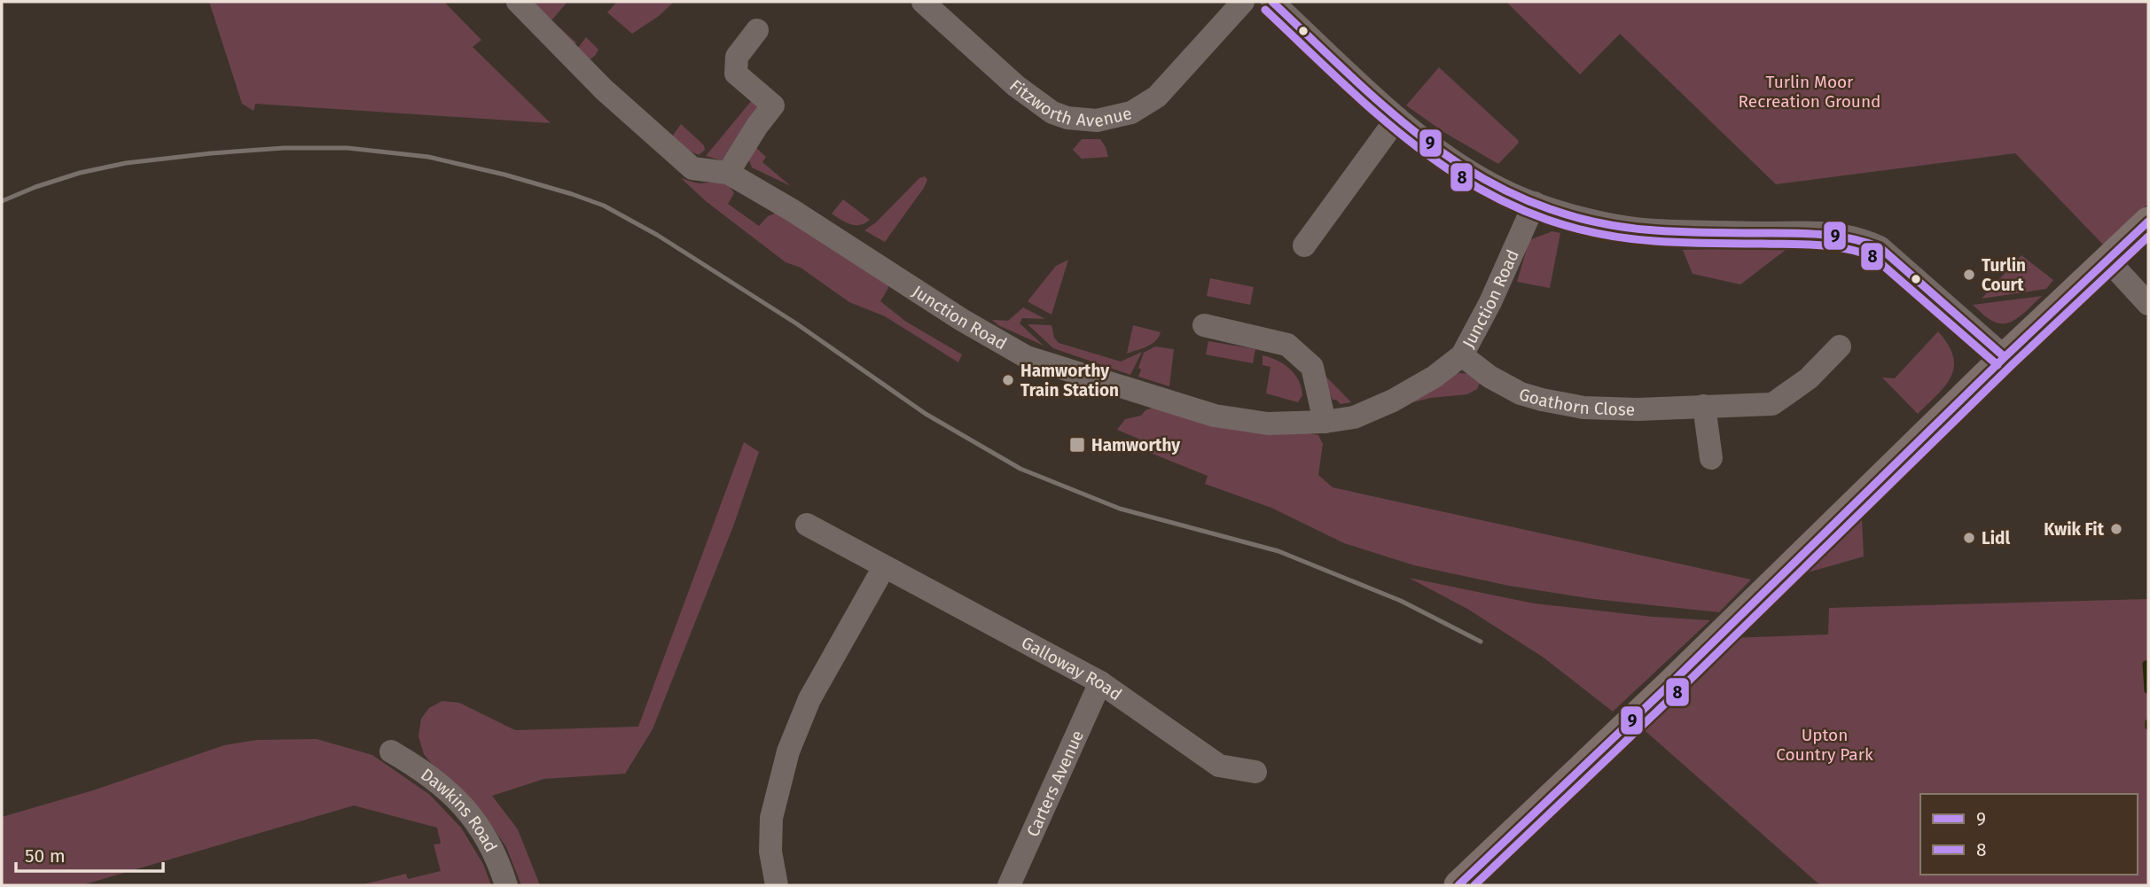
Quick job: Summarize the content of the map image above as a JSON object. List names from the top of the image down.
{
  "streets": {
    "street": [
      "Fitzworth Avenue",
      "Junction Road",
      "Goathorn Close",
      "Galloway Road",
      "Carters Avenue",
      "Dawkins Road"
    ]
  },
  "crossings": [
    ["Junction Road", "Goathorn Close"],
    ["Galloway Road", "Carters Avenue"]
  ],
  "parks": ["Turlin Moor Recreation Ground", "Upton Country Park"],
  "places": {
    "other": [
      "Turlin Court",
      "Hamworthy Train Station",
      "Kwik Fit",
      "Lidl"
    ],
    "transit": ["Hamworthy"]
  },
  "lines": ["transit line 9", "transit line 8"],
  "legend": ["9", "8"],
  "scale_bar": "50 m"
}
